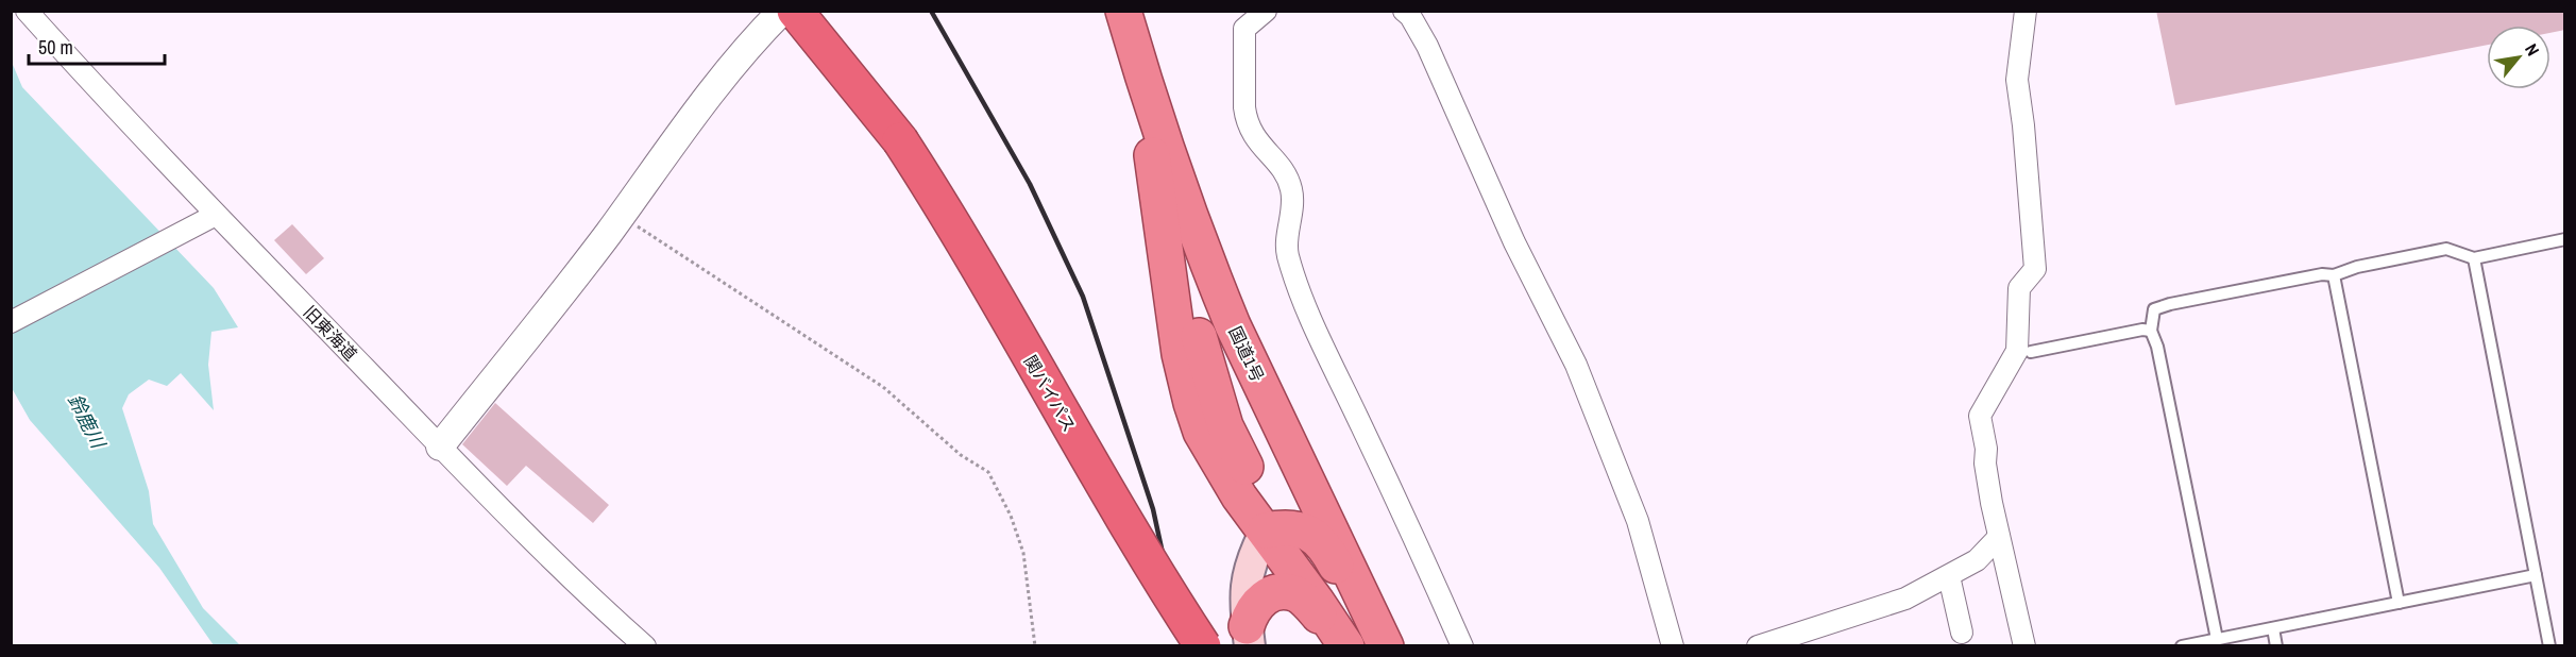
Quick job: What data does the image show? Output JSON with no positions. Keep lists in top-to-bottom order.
{
  "streets": {
    "highway": ["国道1号", "関バイパス"],
    "street": ["旧東海道"]
  },
  "water": ["鈴鹿川"],
  "scale_bar": "50 m",
  "north": "top right"
}
